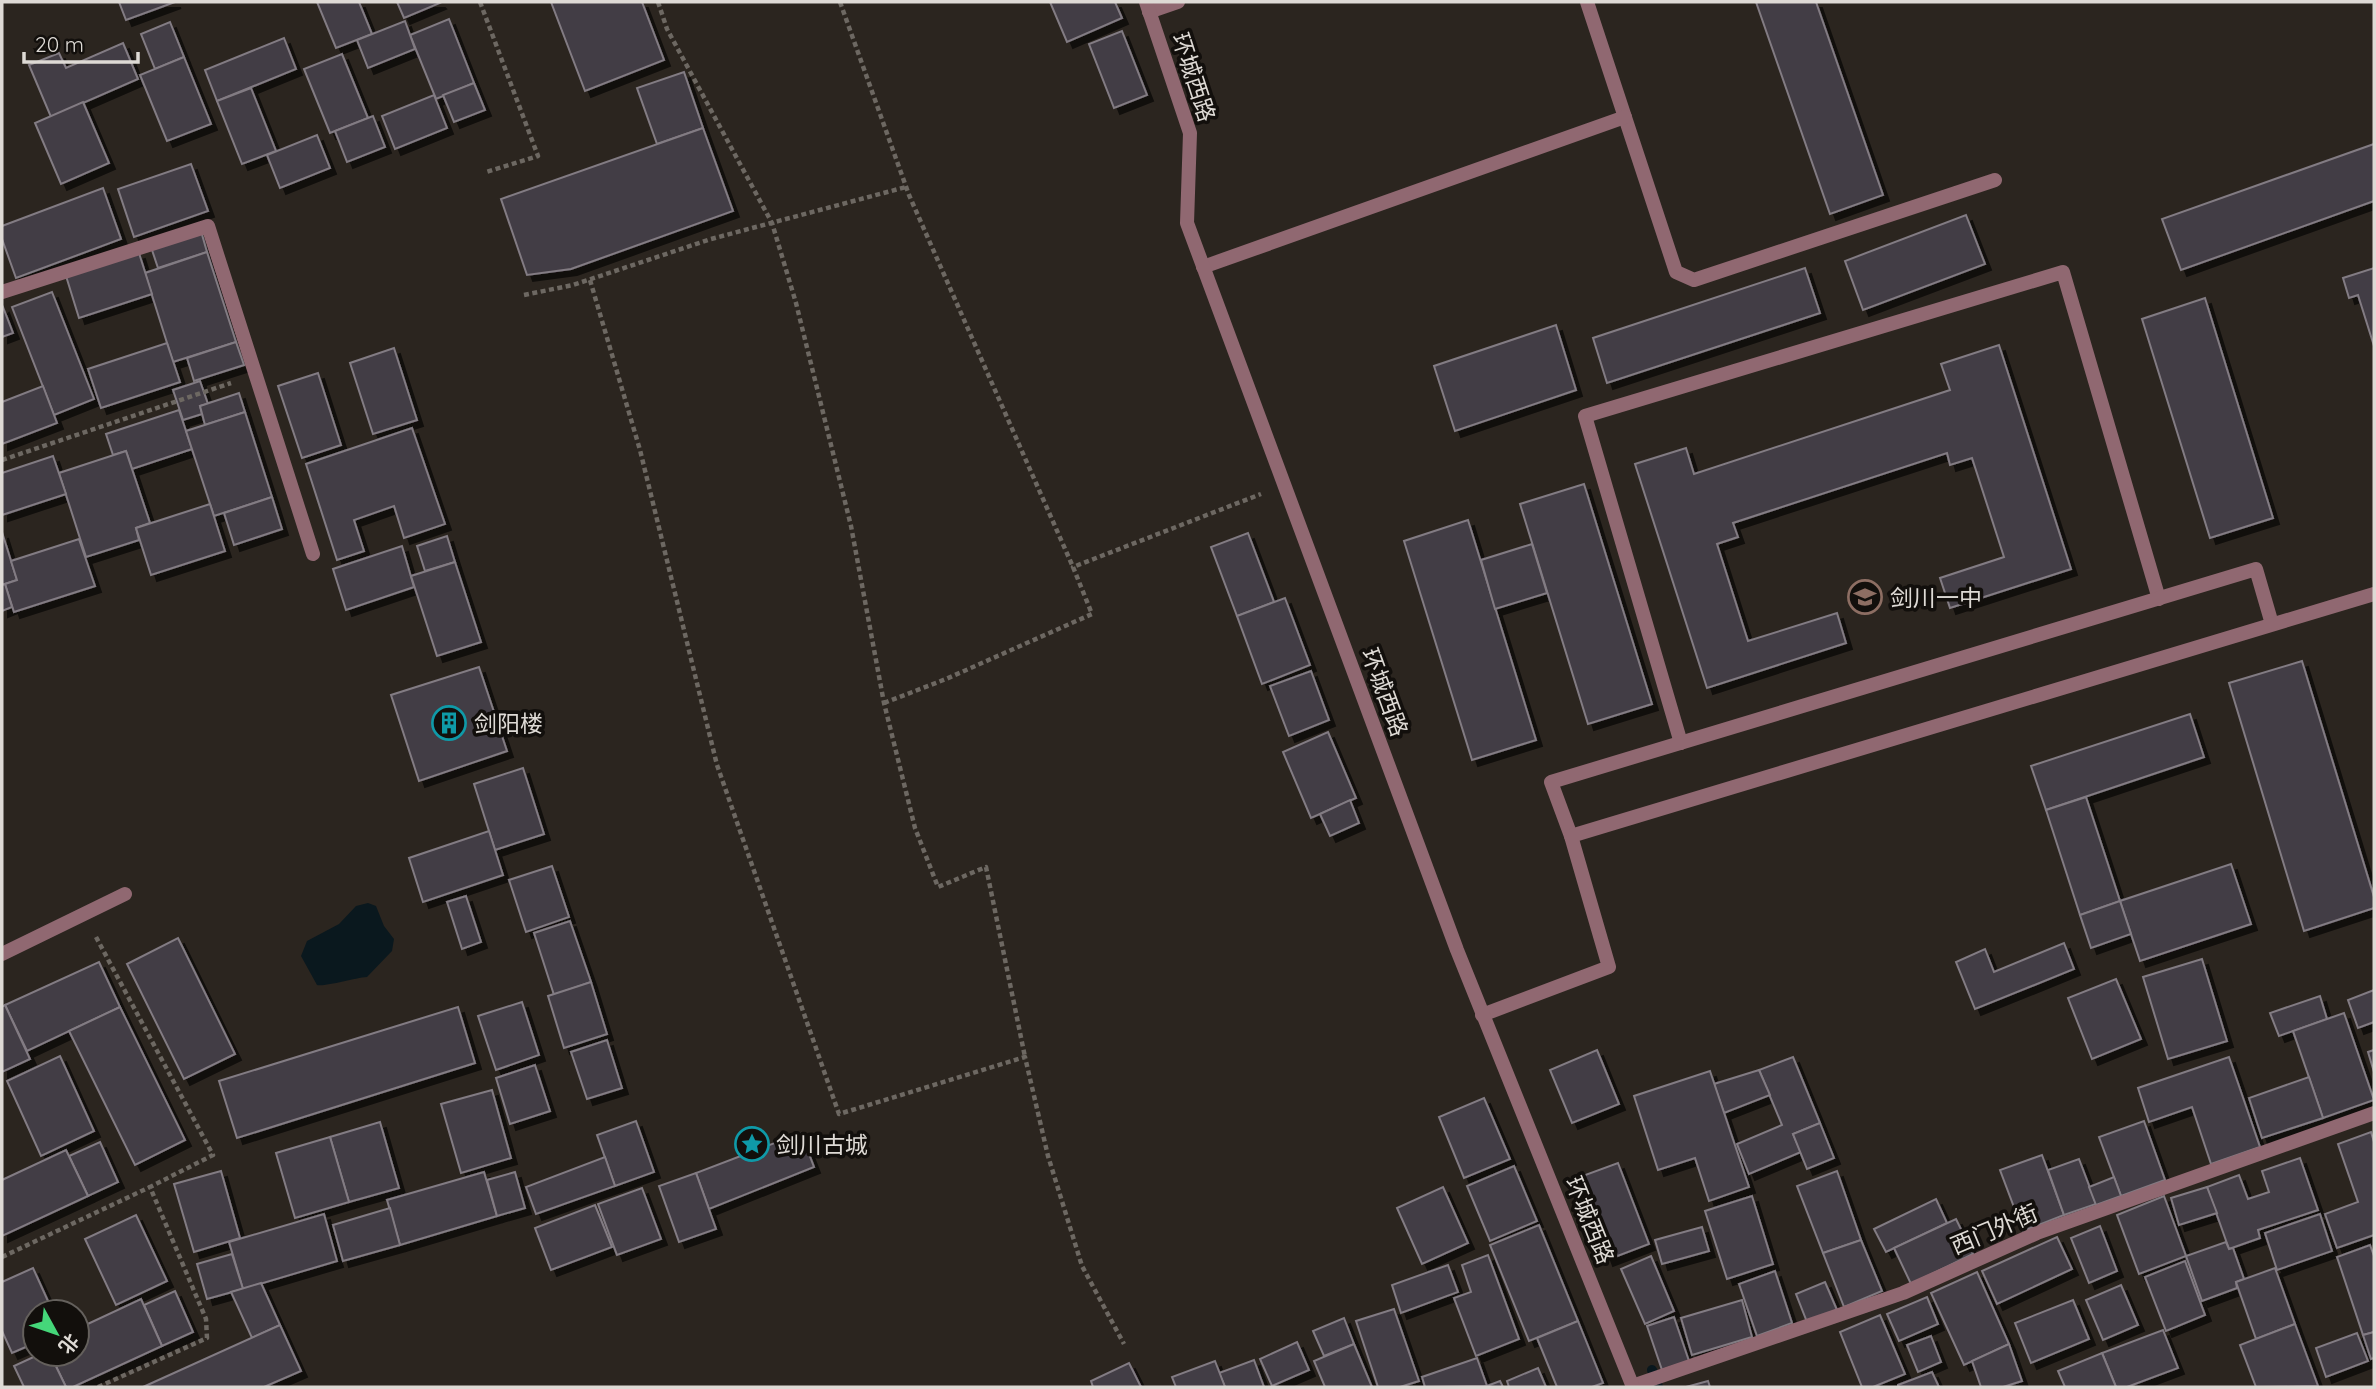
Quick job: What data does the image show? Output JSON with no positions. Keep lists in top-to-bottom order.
{
  "streets": {
    "street": ["环城西路", "西门外街"]
  },
  "crossings": [
    ["环城西路", "西门外街"]
  ],
  "places": {
    "school or university": ["剑川一中"],
    "building": ["剑阳楼"],
    "place": ["剑川古城"]
  },
  "scale_bar": "20 m",
  "north": "bottom right"
}
